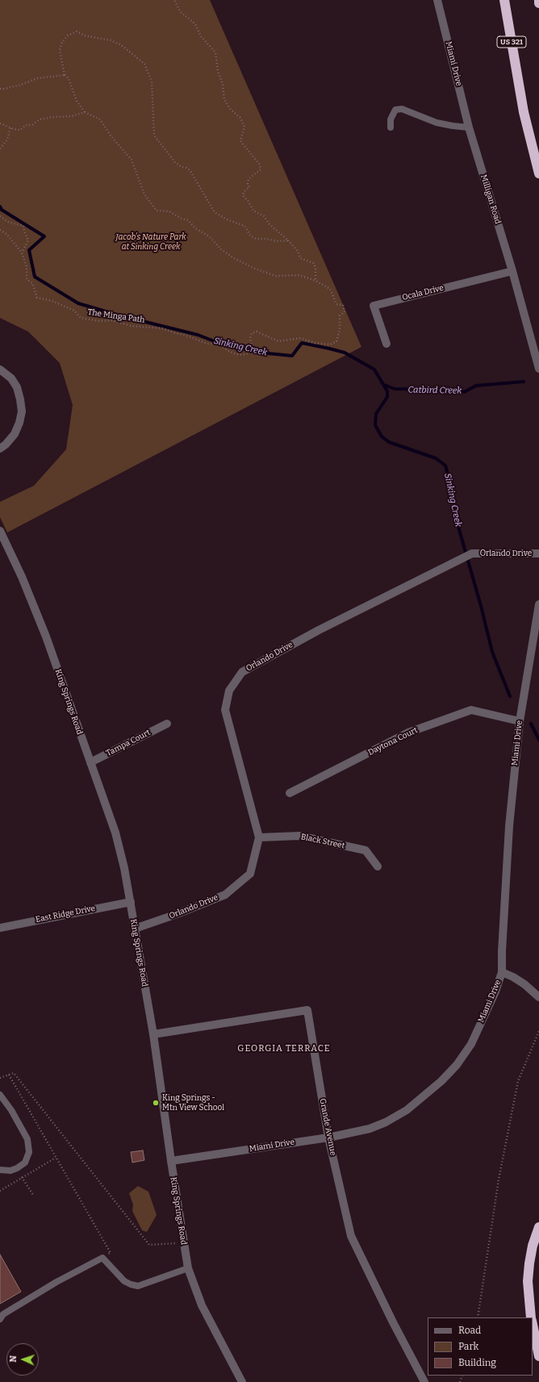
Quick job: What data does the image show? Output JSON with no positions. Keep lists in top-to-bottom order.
{
  "streets": {
    "highway": ["US 321"],
    "street": [
      "Miami Drive",
      "Milligan Road",
      "Ocala Drive",
      "Orlando Drive",
      "King Springs Road",
      "Daytona Court",
      "Tampa Court",
      "Black Street",
      "East Ridge Drive",
      "Grande Avenue"
    ],
    "path": ["The Minga Path"]
  },
  "crossings": [
    ["Miami Drive", "Milligan Road"],
    ["Miami Drive", "King Springs Road"],
    ["Miami Drive", "Daytona Court"],
    ["Miami Drive", "Grande Avenue"],
    ["Milligan Road", "Ocala Drive"],
    ["Orlando Drive", "King Springs Road"],
    ["Orlando Drive", "Black Street"],
    ["King Springs Road", "Tampa Court"],
    ["King Springs Road", "East Ridge Drive"],
    ["King Springs Road", "Grande Avenue"]
  ],
  "districts": ["GEORGIA TERRACE"],
  "water": ["Sinking Creek", "Catbird Creek"],
  "parks": ["Jacob's Nature Park at Sinking Creek"],
  "places": ["King Springs - Mtn View School"],
  "legend": ["Road", "Park", "Building"],
  "north": "left"
}
